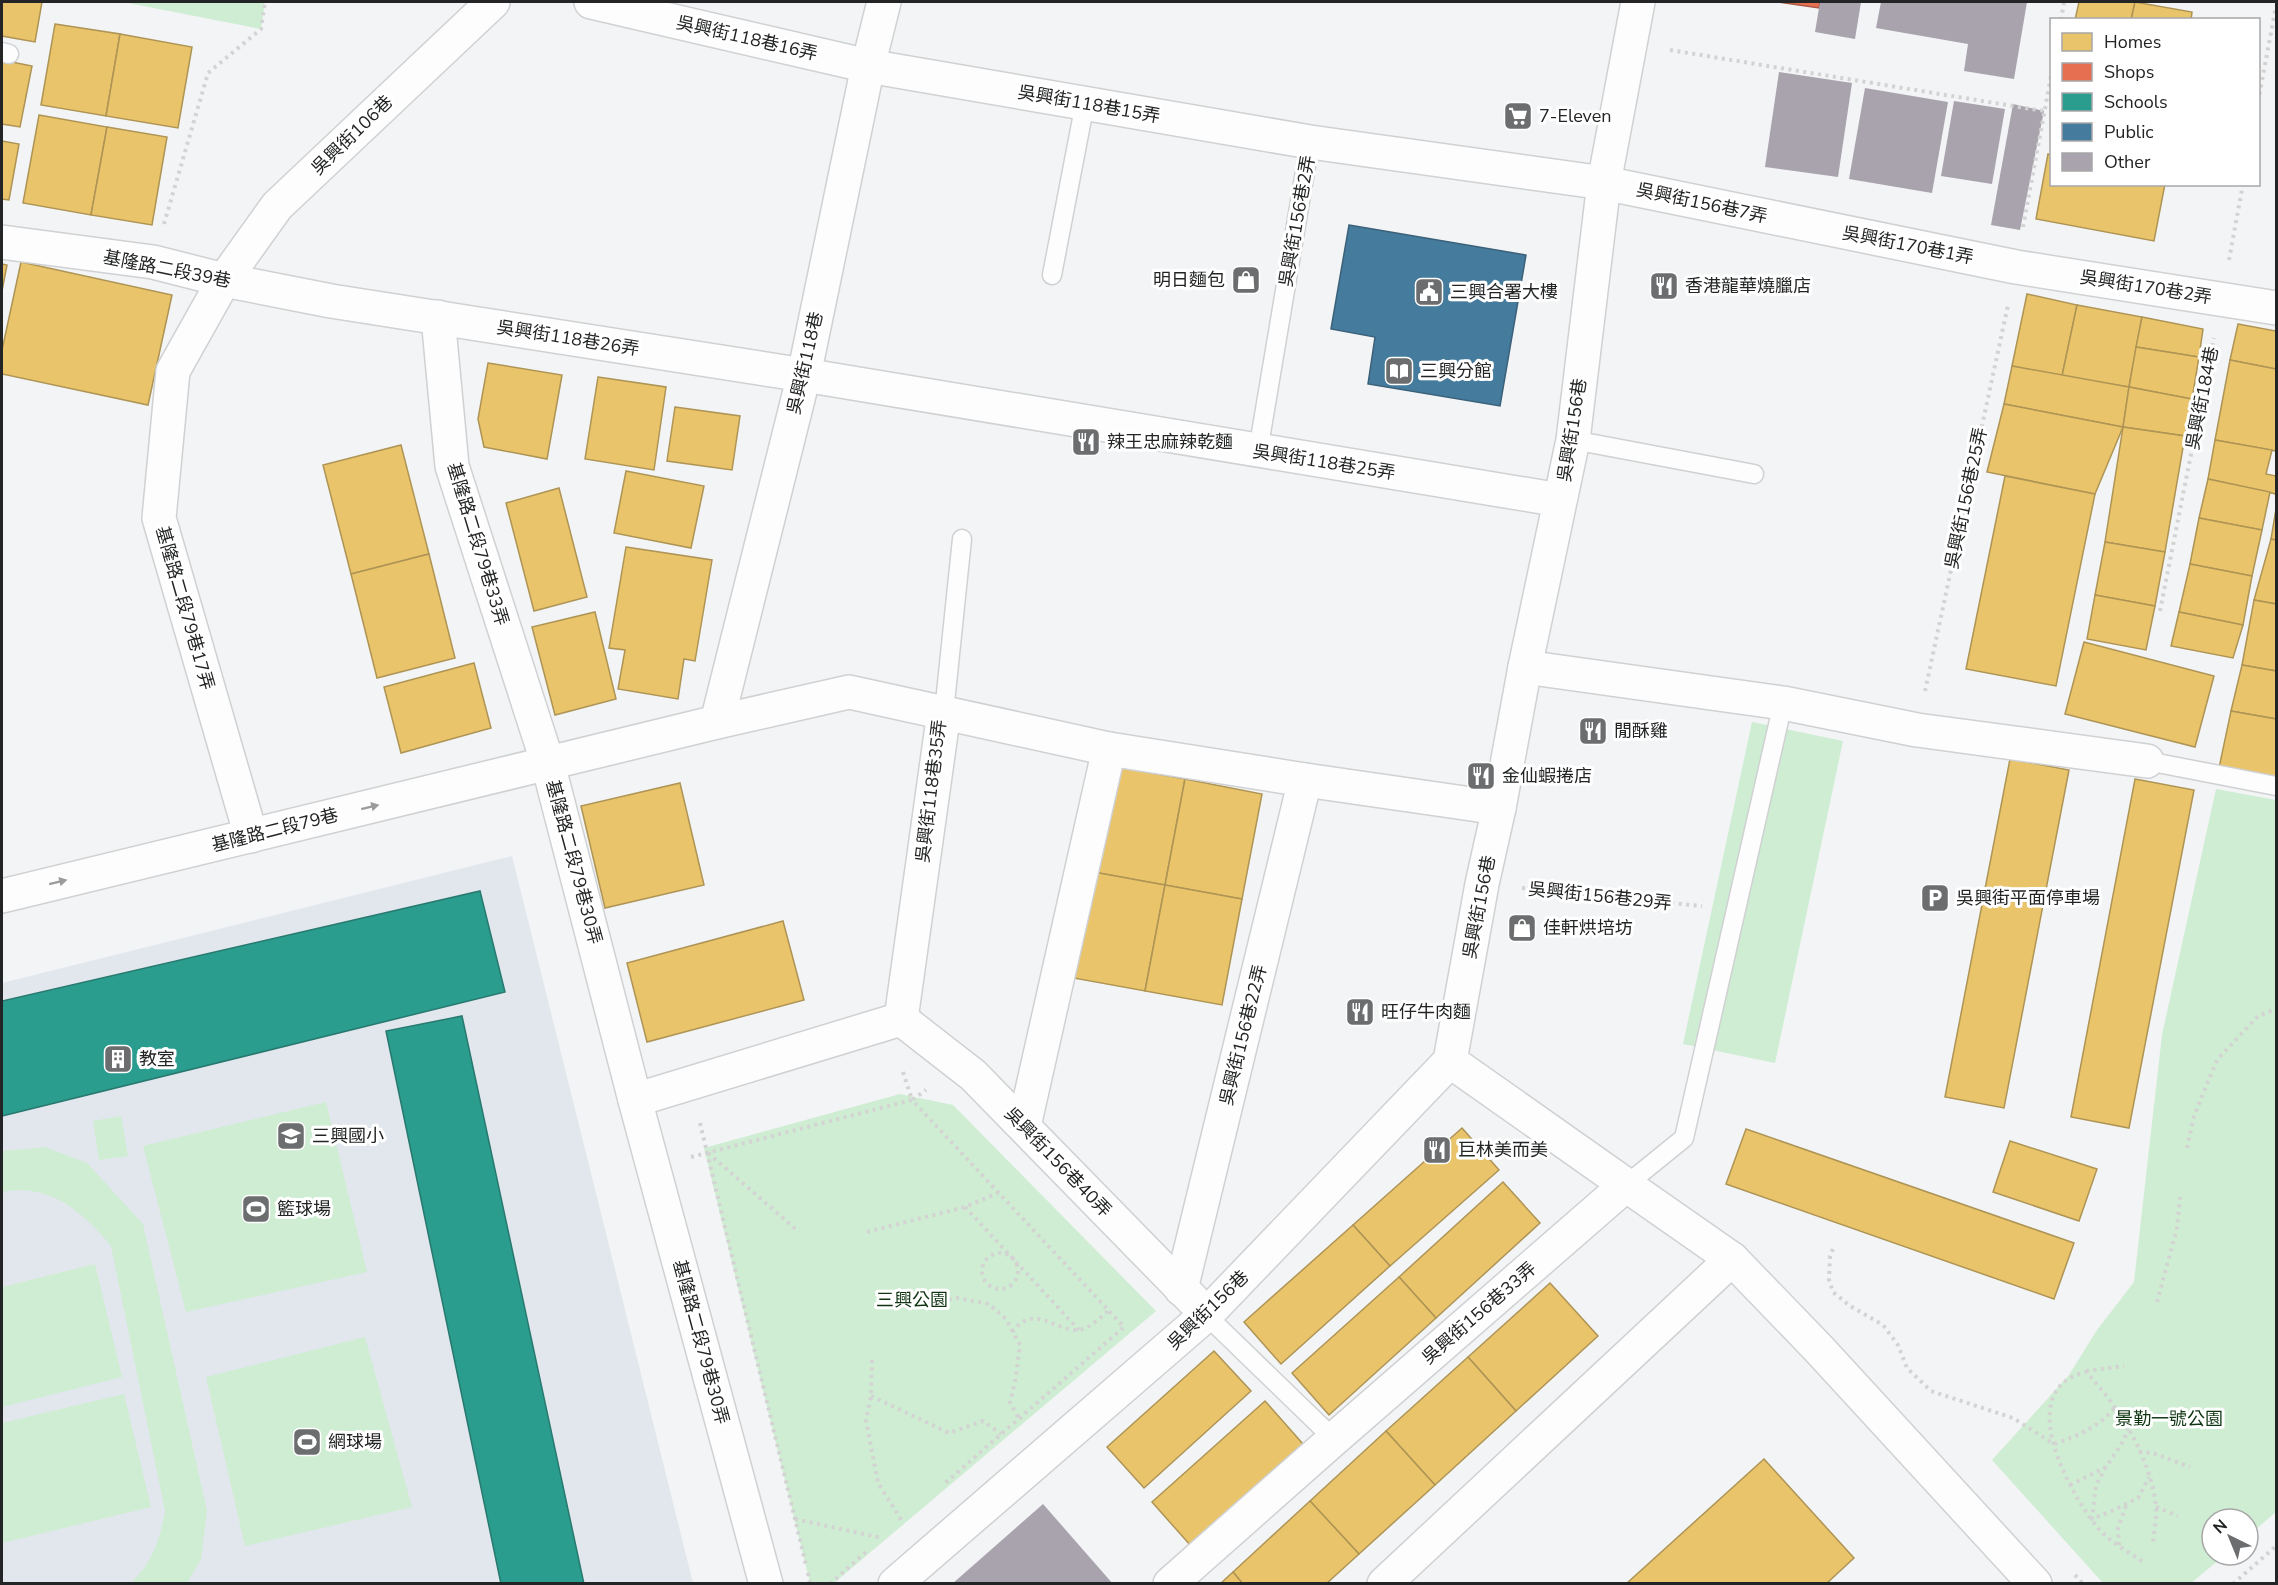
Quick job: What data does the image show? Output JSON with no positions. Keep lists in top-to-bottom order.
{
  "streets": {
    "street": [
      "吳興街118巷16弄",
      "吳興街118巷15弄",
      "吳興街106巷",
      "吳興街156巷7弄",
      "吳興街156巷2弄",
      "吳興街170巷1弄",
      "基隆路二段39巷",
      "吳興街170巷2弄",
      "吳興街118巷26弄",
      "吳興街118巷",
      "吳興街156巷",
      "吳興街118巷25弄",
      "基隆路二段79巷33弄",
      "基隆路二段79巷17弄",
      "吳興街118巷35弄",
      "基隆路二段79巷",
      "基隆路二段79巷30弄",
      "吳興街156巷22弄",
      "吳興街156巷40弄",
      "吳興街156巷33弄"
    ],
    "path": ["吳興街184巷", "吳興街156巷25弄", "吳興街156巷29弄"]
  },
  "crossings": [
    ["吳興街118巷16弄", "吳興街118巷15弄"],
    ["吳興街118巷16弄", "吳興街118巷"],
    ["吳興街118巷15弄", "吳興街156巷2弄"],
    ["吳興街118巷15弄", "吳興街118巷"],
    ["吳興街106巷", "基隆路二段39巷"],
    ["吳興街106巷", "基隆路二段79巷17弄"],
    ["吳興街156巷7弄", "吳興街156巷2弄"],
    ["吳興街156巷7弄", "吳興街170巷1弄"],
    ["吳興街156巷7弄", "吳興街156巷"],
    ["吳興街156巷2弄", "吳興街156巷"],
    ["吳興街156巷2弄", "吳興街118巷25弄"],
    ["吳興街170巷1弄", "吳興街170巷2弄"],
    ["吳興街170巷1弄", "吳興街156巷25弄"],
    ["基隆路二段39巷", "吳興街118巷26弄"],
    ["基隆路二段39巷", "基隆路二段79巷17弄"],
    ["吳興街170巷2弄", "吳興街184巷"],
    ["吳興街170巷2弄", "吳興街156巷25弄"],
    ["吳興街118巷26弄", "吳興街118巷"],
    ["吳興街118巷26弄", "吳興街118巷25弄"],
    ["吳興街118巷26弄", "基隆路二段79巷33弄"],
    ["吳興街118巷", "吳興街118巷25弄"],
    ["吳興街118巷", "吳興街118巷35弄"],
    ["吳興街156巷", "吳興街118巷25弄"],
    ["吳興街156巷", "吳興街156巷29弄"],
    ["吳興街156巷", "吳興街156巷40弄"],
    ["基隆路二段79巷33弄", "吳興街118巷35弄"],
    ["基隆路二段79巷33弄", "基隆路二段79巷"],
    ["基隆路二段79巷33弄", "基隆路二段79巷30弄"],
    ["基隆路二段79巷17弄", "基隆路二段79巷"],
    ["吳興街118巷35弄", "基隆路二段79巷"],
    ["吳興街118巷35弄", "基隆路二段79巷30弄"],
    ["吳興街118巷35弄", "吳興街156巷40弄"],
    ["基隆路二段79巷", "基隆路二段79巷30弄"],
    ["吳興街156巷22弄", "吳興街156巷40弄"]
  ],
  "one_way": ["基隆路二段79巷"],
  "parks": ["三興公園", "景勤一號公園"],
  "places": {
    "supermarket": ["7-Eleven"],
    "shop": ["明日麵包", "佳軒烘培坊"],
    "restaurant": [
      "香港龍華燒臘店",
      "辣王忠麻辣乾麵",
      "閒酥雞",
      "金仙蝦捲店",
      "旺仔牛肉麵",
      "巨林美而美"
    ],
    "public building": ["三興合署大樓"],
    "library": ["三興分館"],
    "parking": ["吳興街平面停車場"],
    "building": ["教室"],
    "school or university": ["三興國小"],
    "sports": ["籃球場", "網球場"]
  },
  "legend": [
    "Homes",
    "Shops",
    "Schools",
    "Public",
    "Other"
  ],
  "north": "top left"
}
